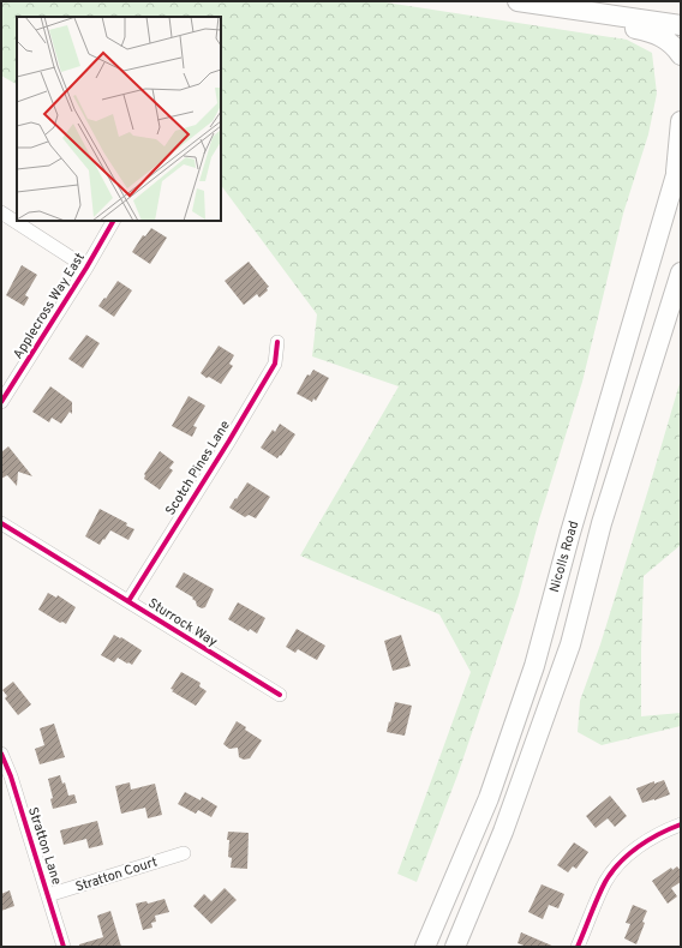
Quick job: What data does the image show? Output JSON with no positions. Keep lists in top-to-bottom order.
{
  "streets": {
    "highway": ["Nicolls Road"],
    "street": [
      "Applecross Way East",
      "Scotch Pines Lane",
      "Sturrock Way",
      "Stratton Lane",
      "Stratton Court"
    ]
  },
  "crossings": [
    ["Scotch Pines Lane", "Sturrock Way"],
    ["Stratton Lane", "Stratton Court"]
  ]
}
